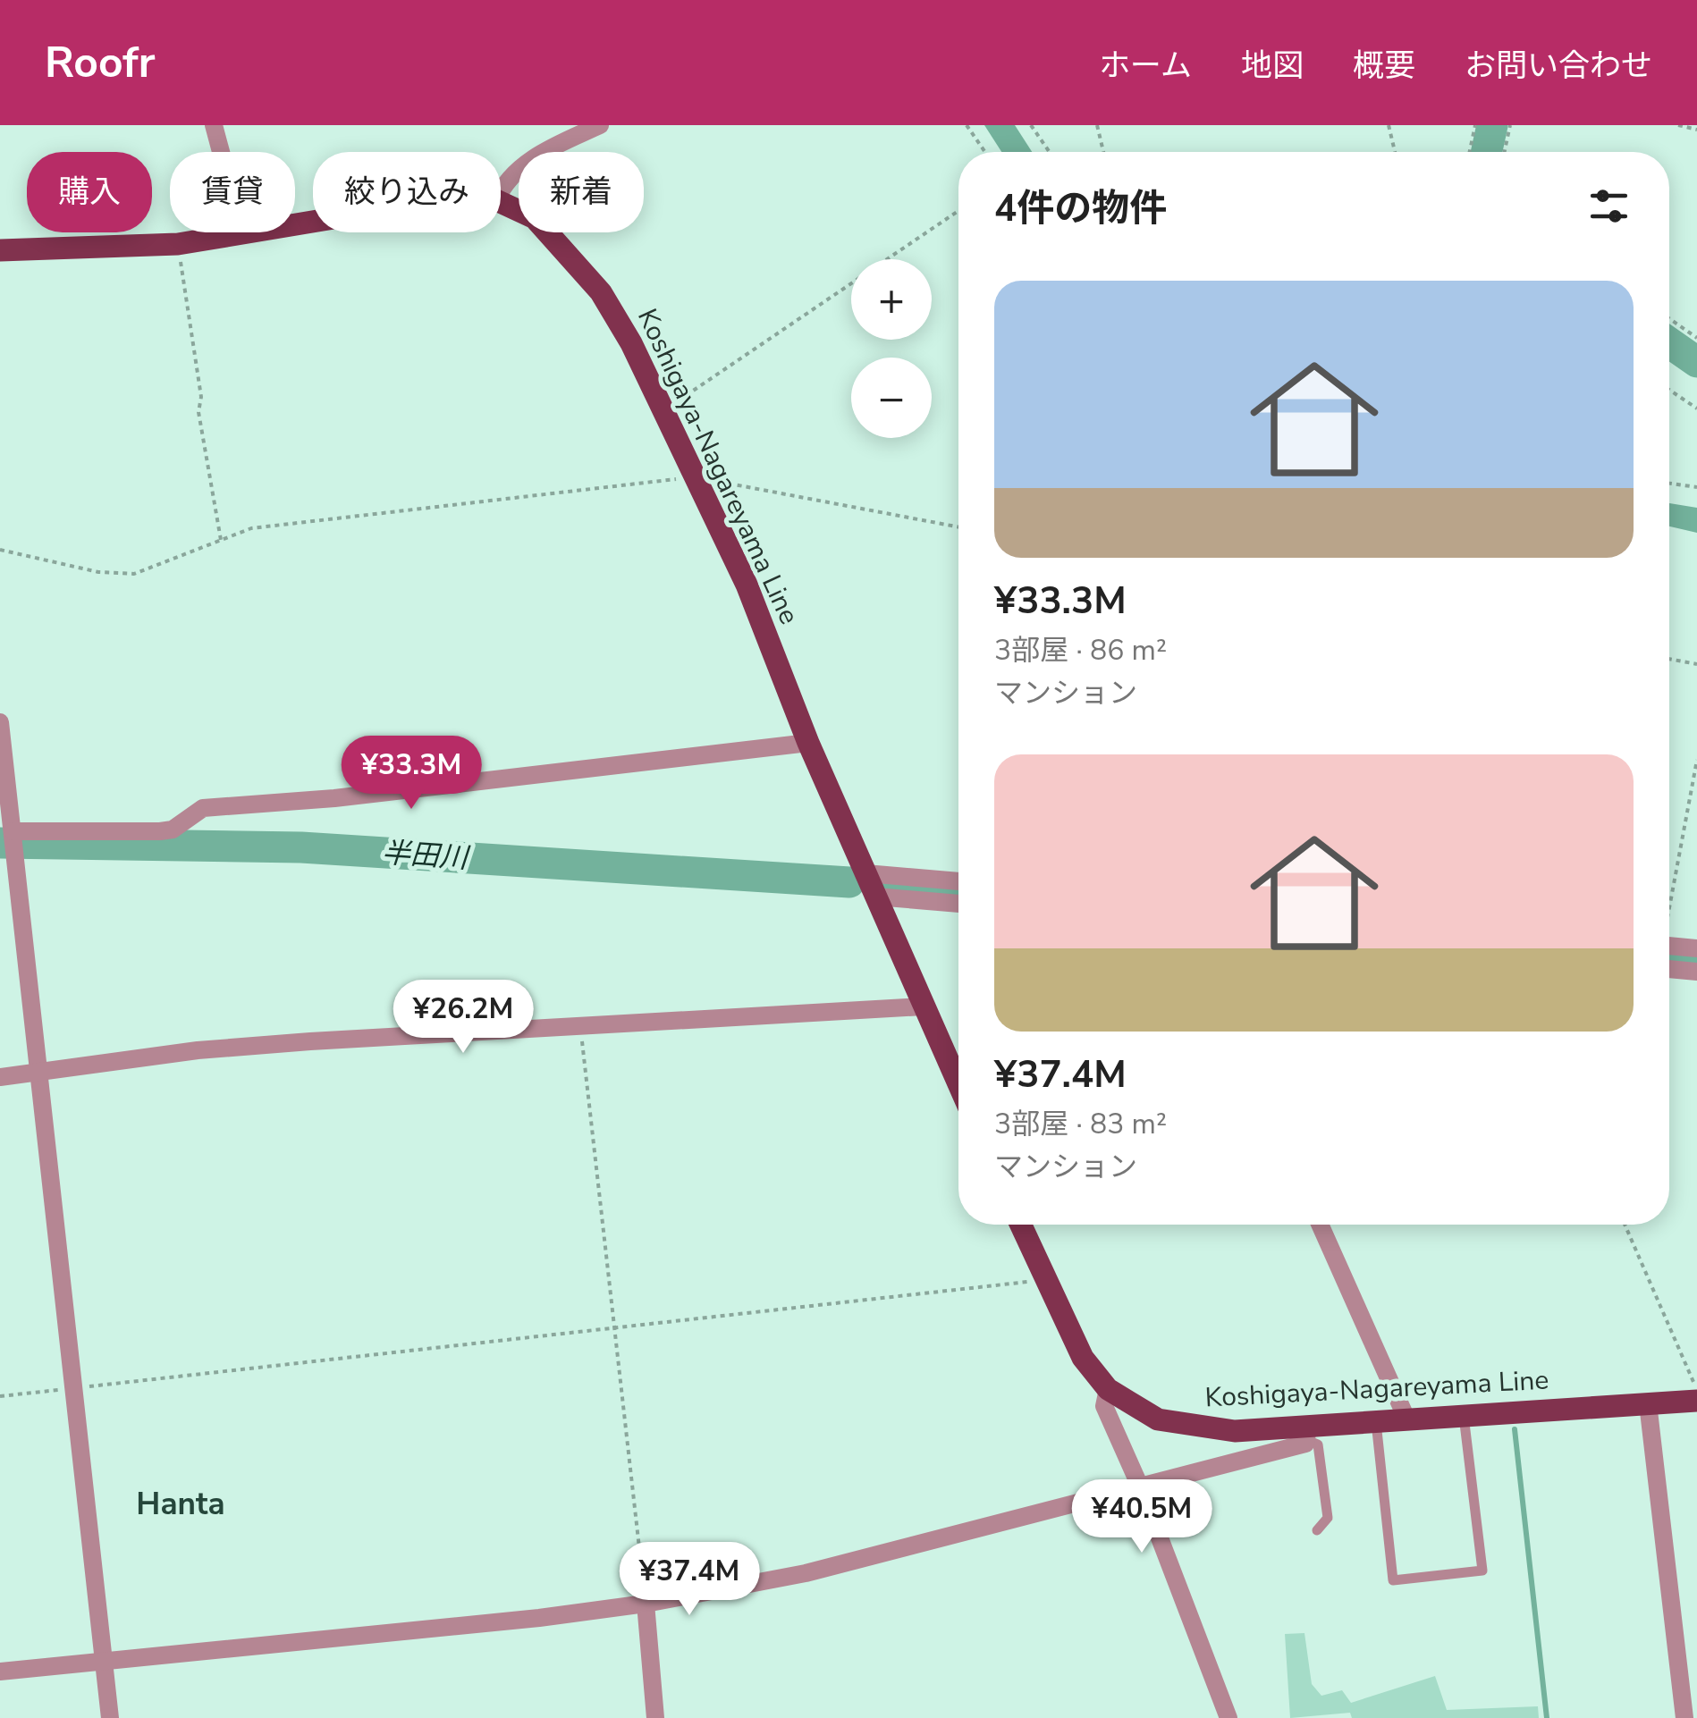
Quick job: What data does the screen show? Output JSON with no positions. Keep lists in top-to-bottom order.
{
  "streets": {
    "main road": ["Koshigaya-Nagareyama Line"]
  },
  "districts": ["Hanta"],
  "water": ["半田川"],
  "page": {
    "header": "Roofr",
    "nav": [
      "ホーム",
      "地図",
      "概要",
      "お問い合わせ"
    ],
    "chip": [
      "購入",
      "賃貸",
      "絞り込み",
      "新着"
    ],
    "heading": "4件の物件",
    "map_buttons": ["+", "−"],
    "list": [
      {
        "name": "¥33.3M",
        "note": "3部屋 · 86 m² · マンション"
      },
      {
        "name": "¥37.4M",
        "note": "3部屋 · 83 m² · マンション"
      }
    ],
    "price": [
      "¥33.3M",
      "¥26.2M",
      "¥40.5M",
      "¥37.4M"
    ]
  }
}
